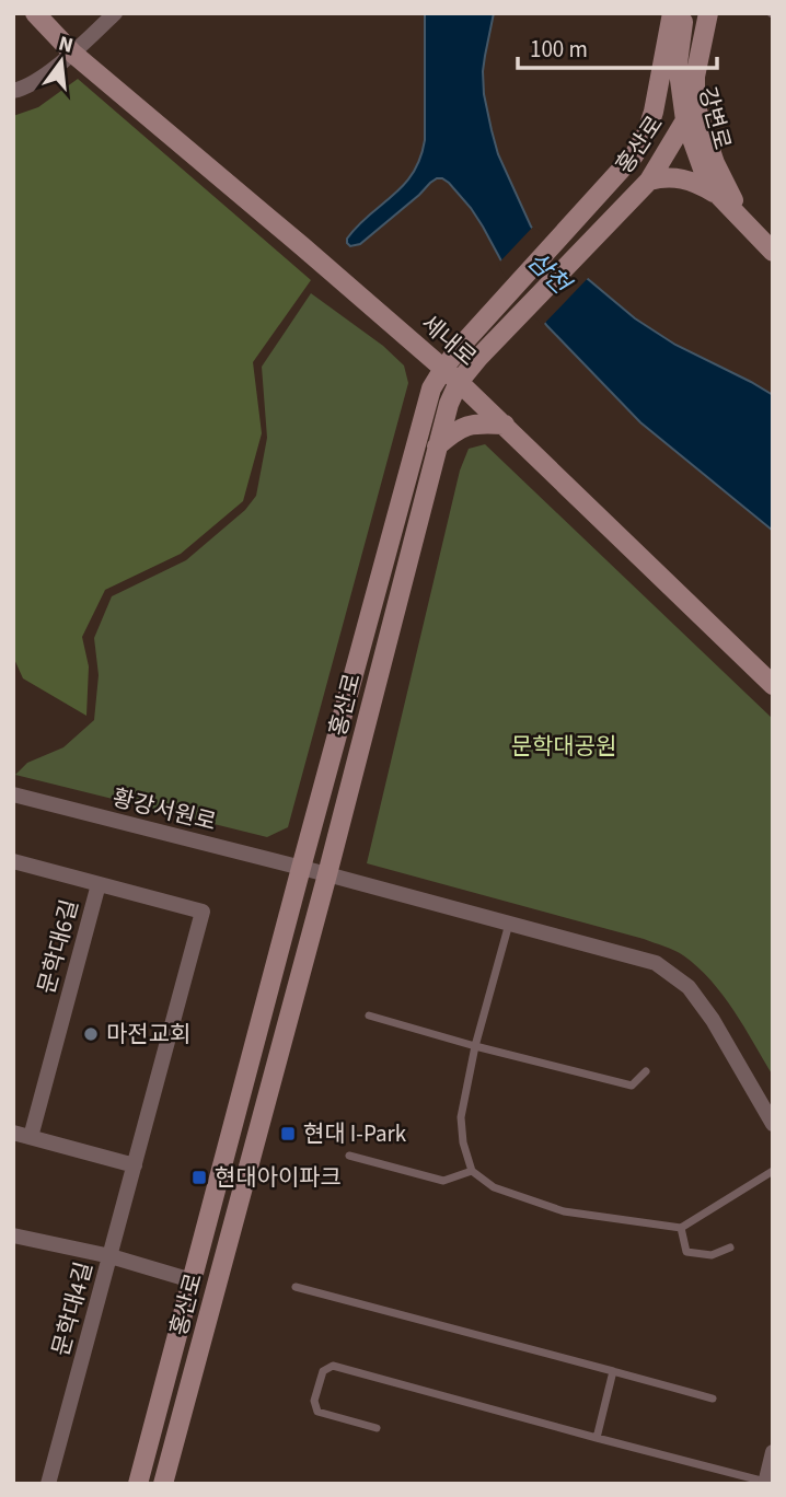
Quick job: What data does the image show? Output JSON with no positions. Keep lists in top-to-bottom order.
{
  "streets": {
    "street": [
      "강변로",
      "홍산로",
      "세내로",
      "황강서원로",
      "문학대6길",
      "문학대4길"
    ]
  },
  "crossings": [
    ["강변로", "홍산로"],
    ["홍산로", "세내로"],
    ["홍산로", "황강서원로"]
  ],
  "water": ["삼천"],
  "parks": ["문학대공원"],
  "places": {
    "other": ["마전교회"],
    "transit": ["현대 I-Park", "현대아이파크"]
  },
  "scale_bar": "100 m",
  "north": "top"
}
